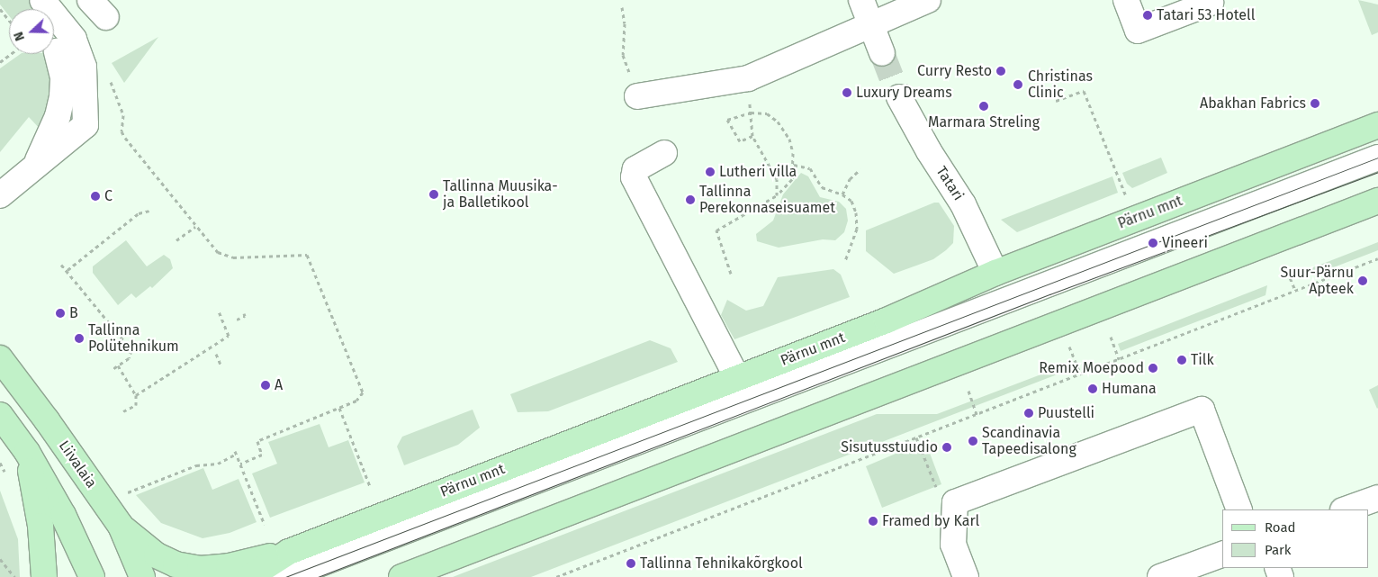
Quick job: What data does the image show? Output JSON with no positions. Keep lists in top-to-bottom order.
{
  "streets": {
    "main road": ["Pärnu mnt", "Liivalaia"],
    "street": ["Tatari"]
  },
  "crossings": [
    ["Tatari", "Pärnu mnt"]
  ],
  "places": [
    "Tatari 53 Hotell",
    "Curry Resto",
    "Christinas Clinic",
    "Luxury Dreams",
    "Abakhan Fabrics",
    "Marmara Streling",
    "Lutheri villa",
    "Tallinna Muusika- ja Balletikool",
    "C",
    "Tallinna Perekonnaseisuamet",
    "Vineeri",
    "Suur-Pärnu Apteek",
    "B",
    "Tallinna Polütehnikum",
    "Tilk",
    "Remix Moepood",
    "A",
    "Humana",
    "Puustelli",
    "Scandinavia Tapeedisalong",
    "Sisutusstuudio",
    "Framed by Karl",
    "Tallinna Tehnikakõrgkool"
  ],
  "legend": ["Road", "Park"],
  "north": "left"
}
